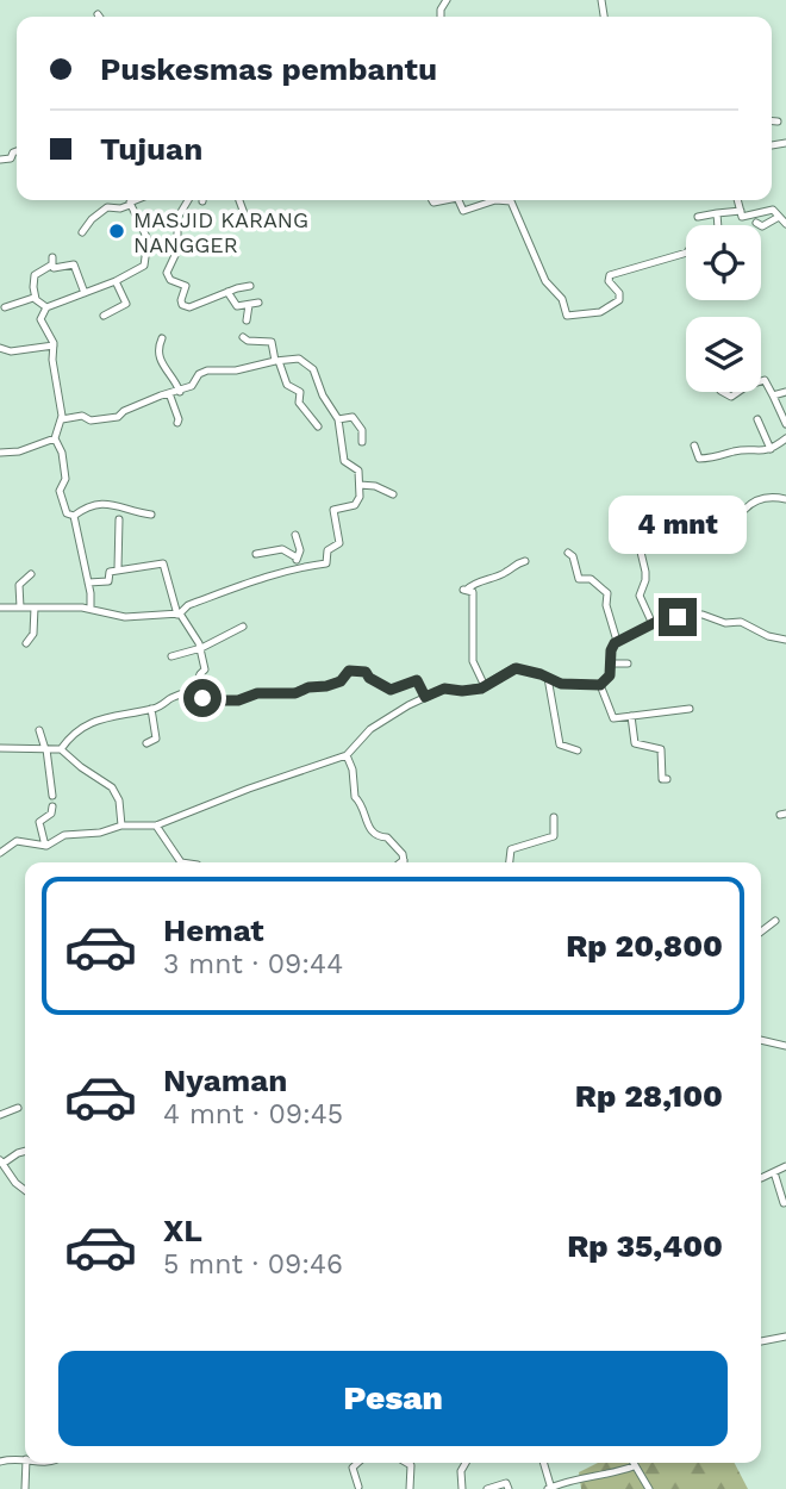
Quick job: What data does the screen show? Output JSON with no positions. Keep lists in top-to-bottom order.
{
  "places": ["MASJID KARANG NANGGER"],
  "page": {
    "banner": ["Puskesmas pembantu", "Tujuan"],
    "bubble": "4 mnt",
    "list": [
      {
        "name": "Hemat",
        "note": "3 mnt · 09:44",
        "value": "Rp 20,800"
      },
      {
        "name": "Nyaman",
        "note": "4 mnt · 09:45",
        "value": "Rp 28,100"
      },
      {
        "name": "XL",
        "note": "5 mnt · 09:46",
        "value": "Rp 35,400"
      }
    ],
    "buttons": "Pesan"
  }
}
